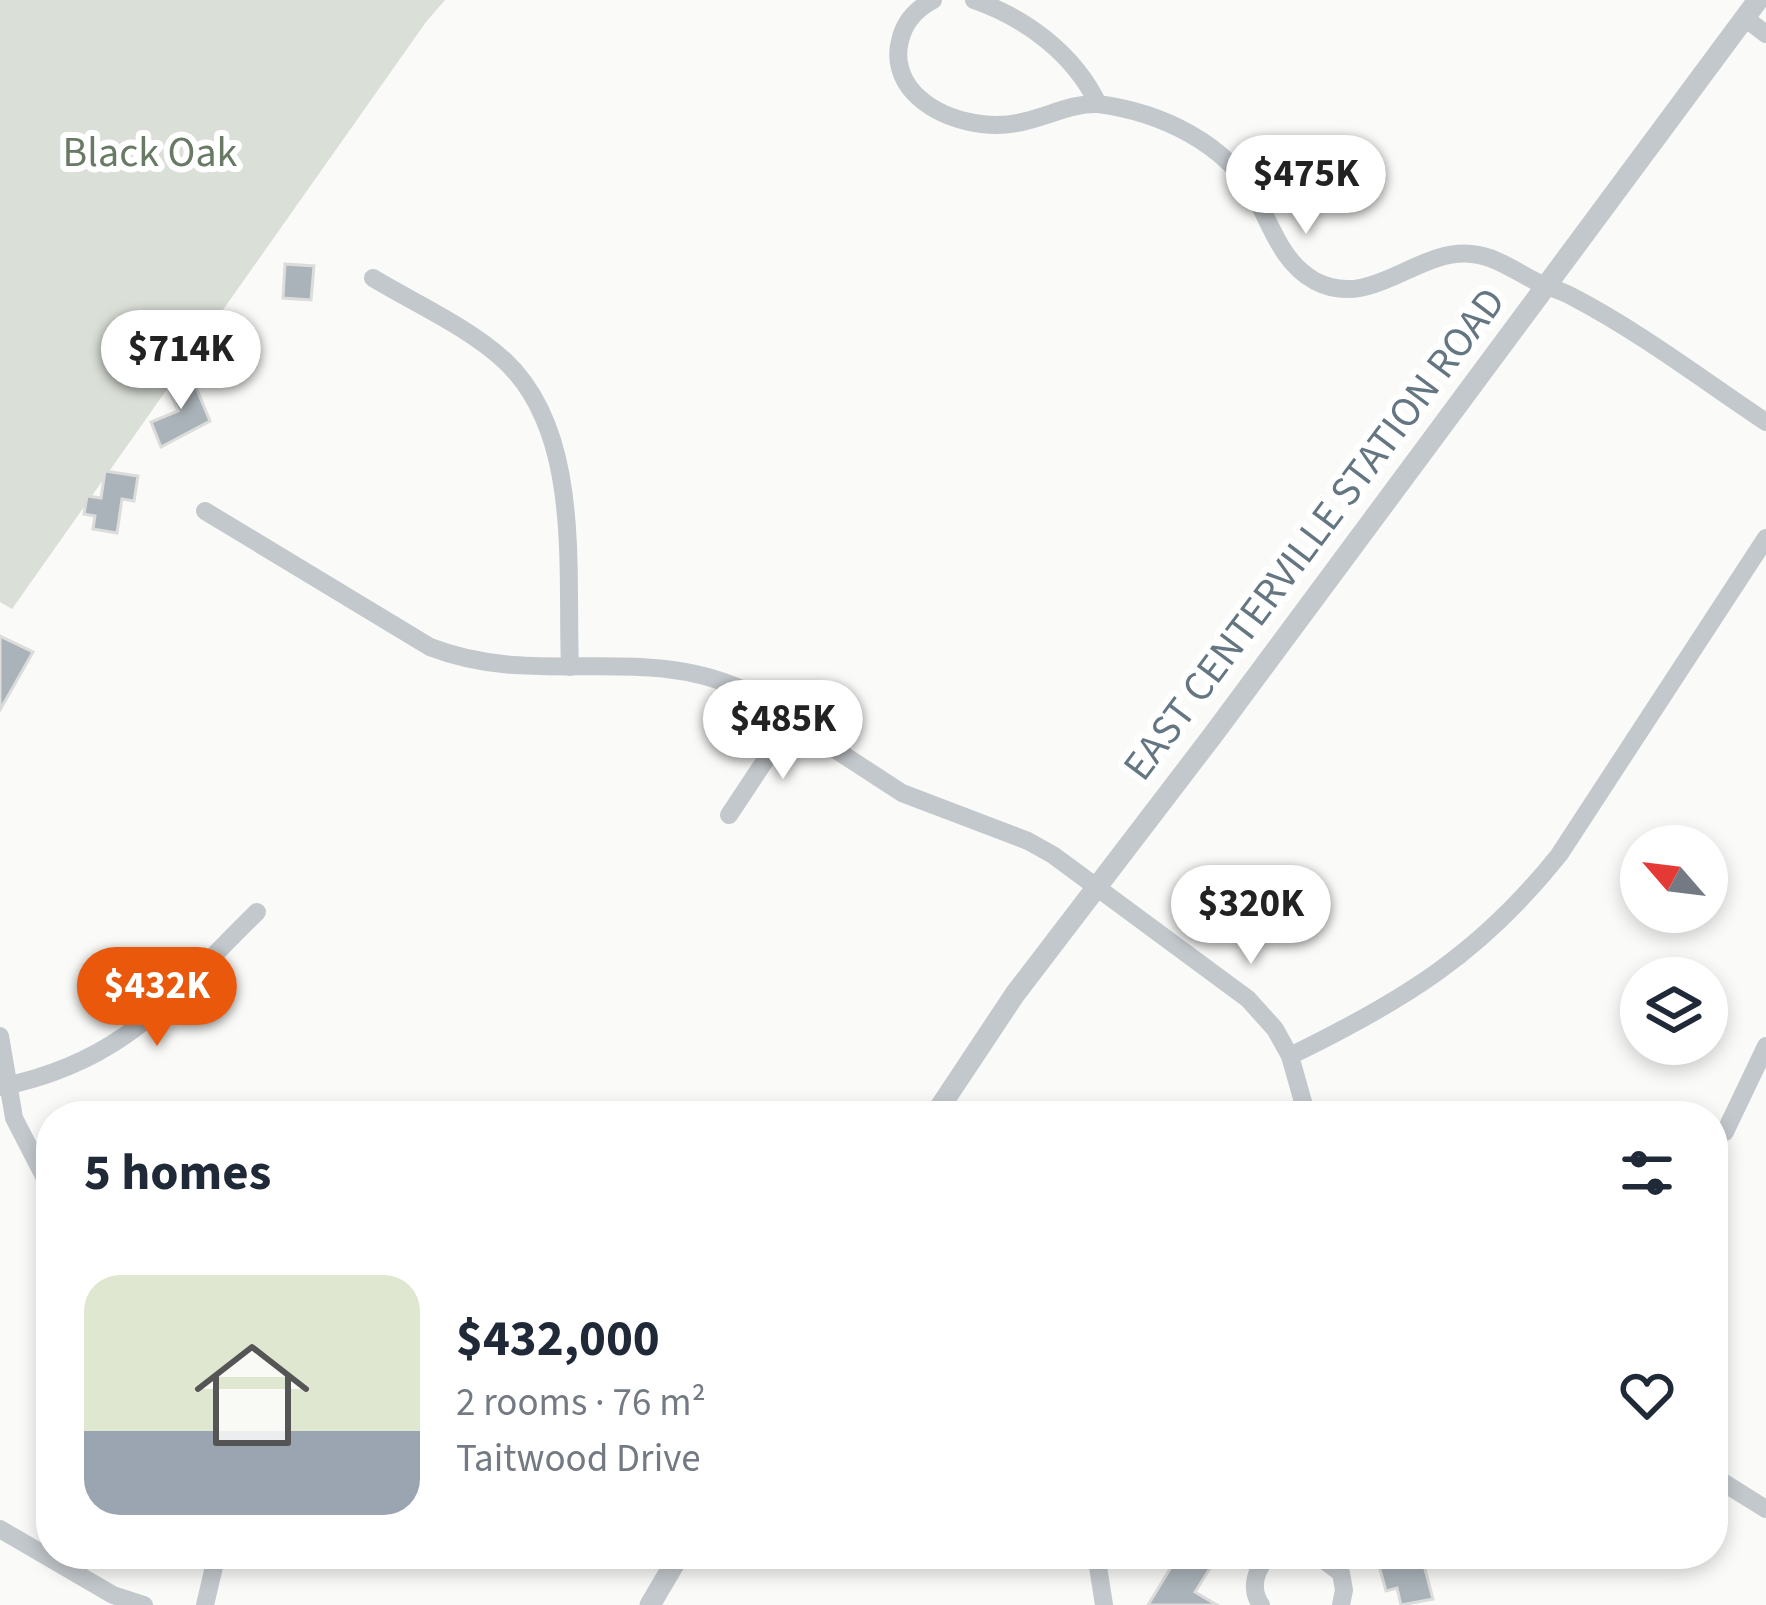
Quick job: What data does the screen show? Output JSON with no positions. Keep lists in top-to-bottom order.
{
  "streets": {
    "street": ["EAST CENTERVILLE STATION ROAD"]
  },
  "parks": ["Black Oak"],
  "north": "top left",
  "page": {
    "price": [
      "$475K",
      "$714K",
      "$485K",
      "$320K",
      "$432K"
    ],
    "heading": "5 homes",
    "list": [
      {
        "name": "$432,000",
        "note": "2 rooms · 76 m² · Taitwood Drive"
      }
    ]
  }
}
